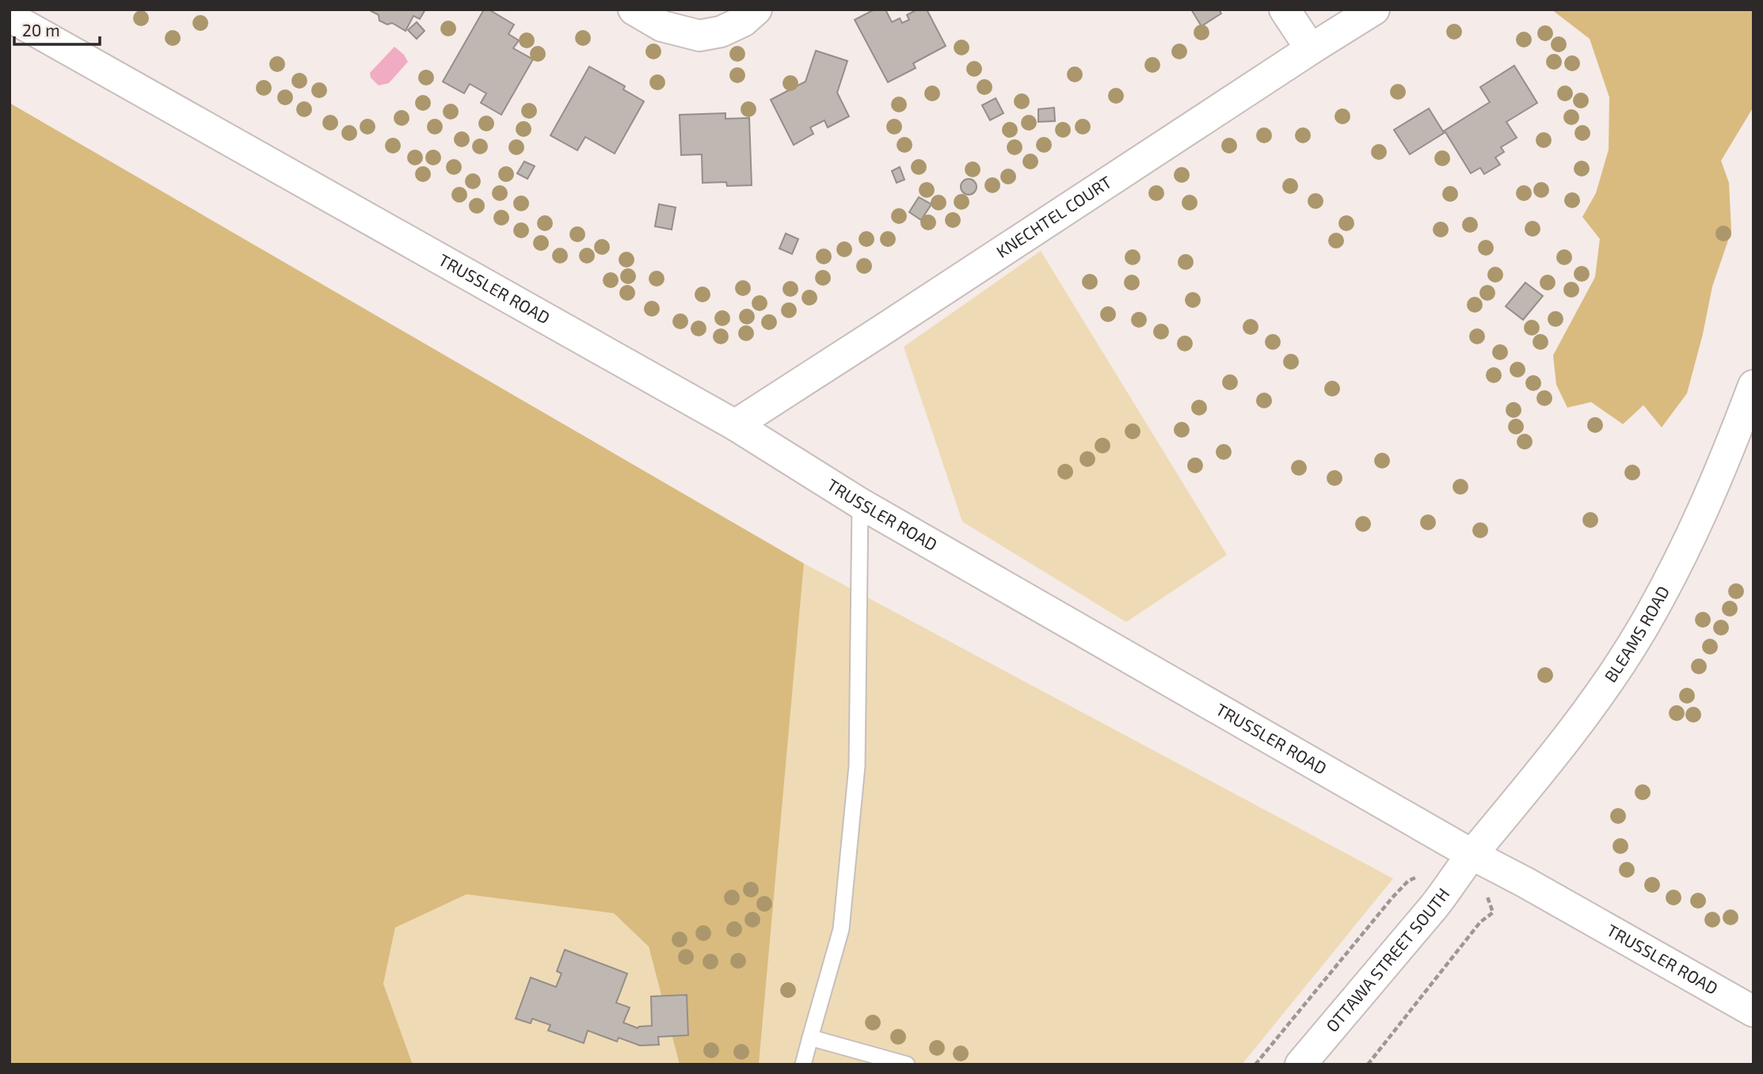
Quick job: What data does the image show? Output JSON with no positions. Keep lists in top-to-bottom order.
{
  "streets": {
    "main road": [
      "KNECHTEL COURT",
      "TRUSSLER ROAD",
      "BLEAMS ROAD",
      "OTTAWA STREET SOUTH"
    ]
  },
  "crossings": [
    ["KNECHTEL COURT", "TRUSSLER ROAD"],
    ["TRUSSLER ROAD", "BLEAMS ROAD"],
    ["TRUSSLER ROAD", "OTTAWA STREET SOUTH"],
    ["BLEAMS ROAD", "OTTAWA STREET SOUTH"]
  ],
  "scale_bar": "20 m"
}
